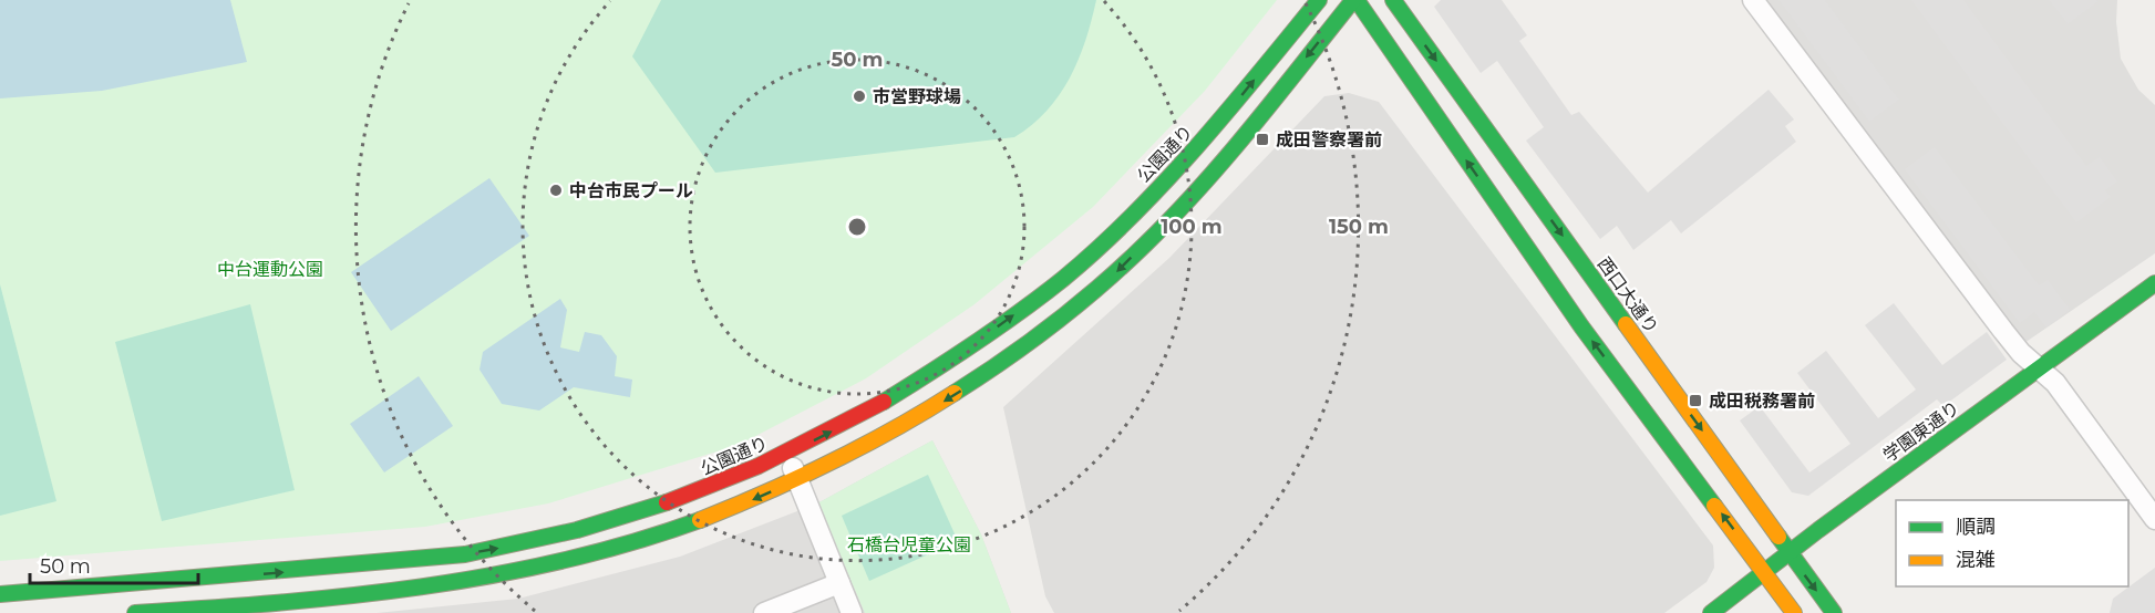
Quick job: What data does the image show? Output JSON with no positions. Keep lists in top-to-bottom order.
{
  "streets": {
    "street": ["公園通り", "西口大通り", "学園東通り"]
  },
  "crossings": [
    ["西口大通り", "学園東通り"]
  ],
  "parks": ["中台運動公園", "石橋台児童公園"],
  "places": {
    "other": ["市営野球場", "中台市民プール"],
    "transit": ["成田警察署前", "成田税務署前"]
  },
  "legend": ["順調", "混雑"],
  "scale_bar": "50 m",
  "rings": ["50 m", "100 m", "150 m"]
}
